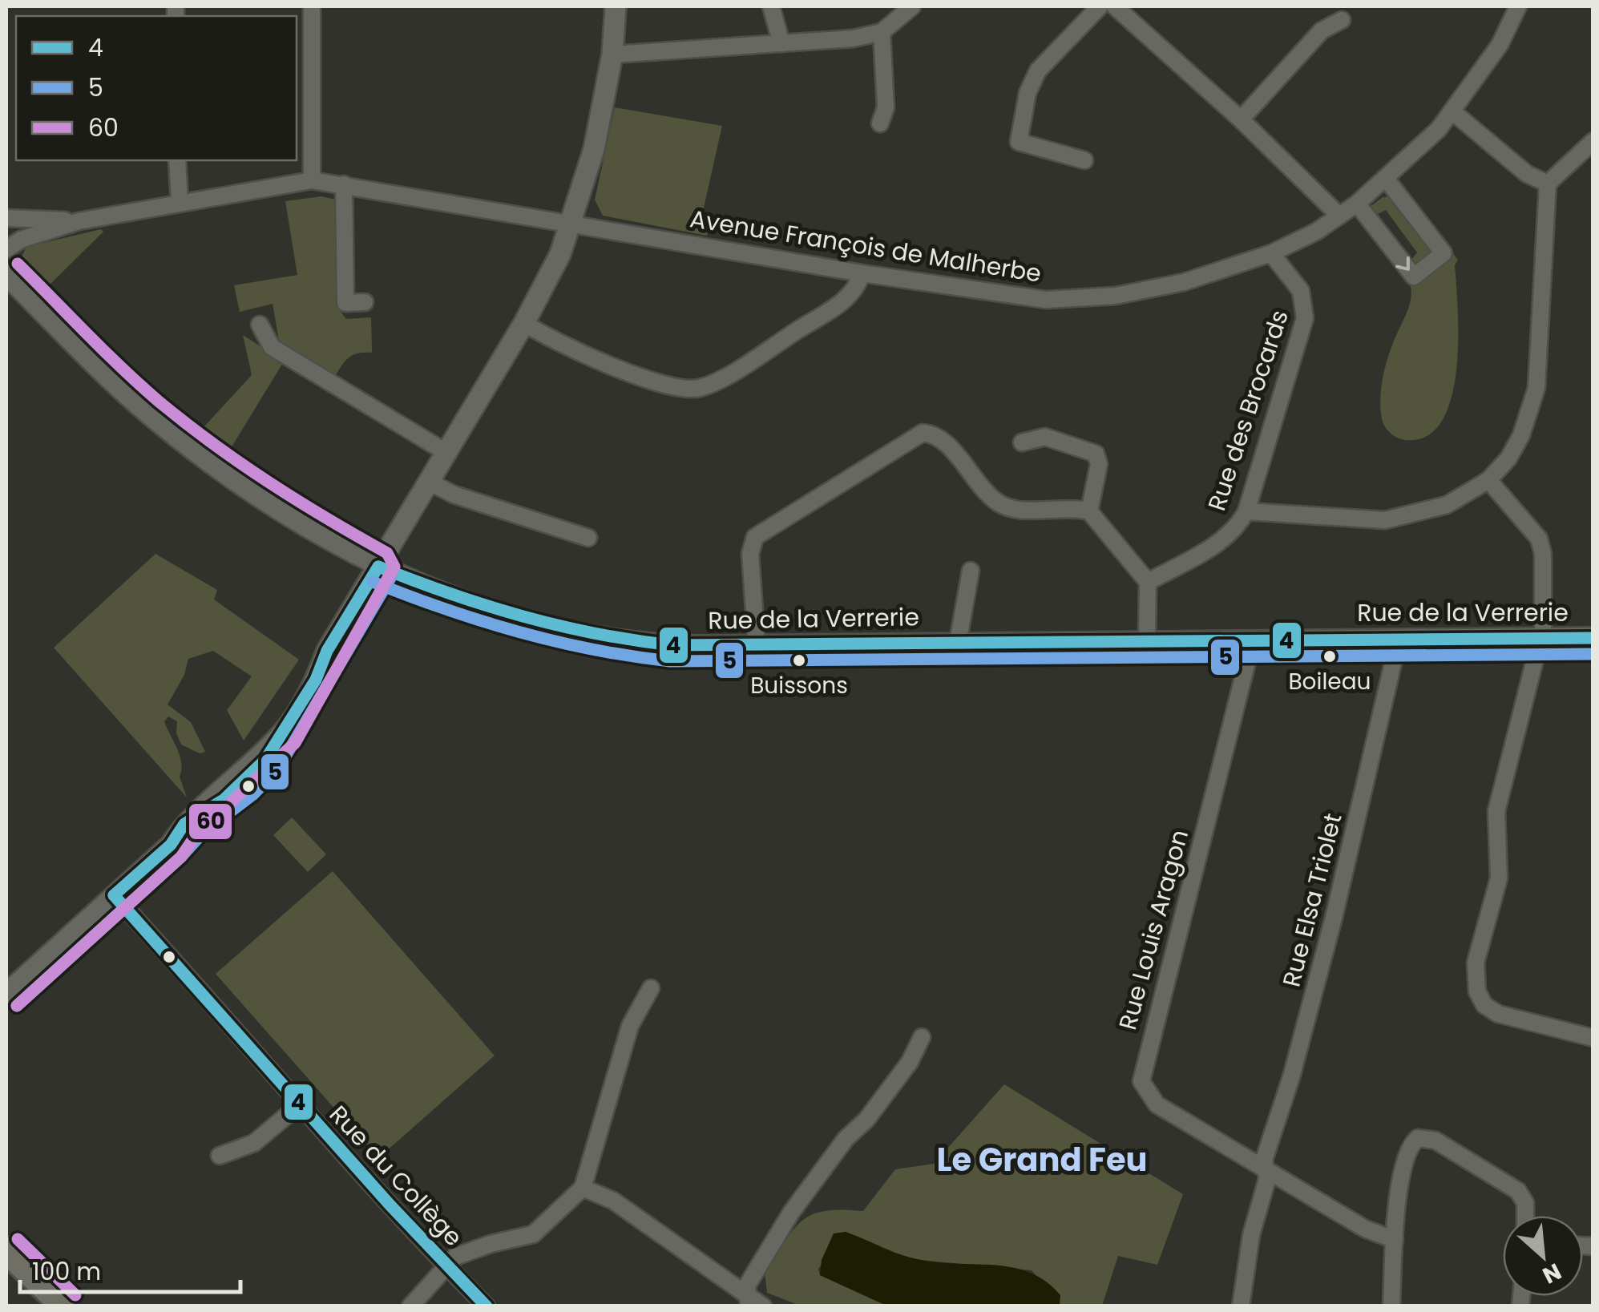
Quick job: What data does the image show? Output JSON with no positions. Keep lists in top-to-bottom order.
{
  "streets": {
    "street": [
      "Avenue François de Malherbe",
      "Rue des Brocards",
      "Rue de la Verrerie",
      "Rue Elsa Triolet",
      "Rue Louis Aragon",
      "Rue du Collège"
    ]
  },
  "crossings": [
    ["Avenue François de Malherbe", "Rue des Brocards"],
    ["Rue de la Verrerie", "Rue Elsa Triolet"],
    ["Rue de la Verrerie", "Rue Louis Aragon"],
    ["Rue Elsa Triolet", "Rue Louis Aragon"]
  ],
  "districts": ["Le Grand Feu"],
  "places": ["Boileau", "Buissons"],
  "lines": ["transit line 60", "transit line 4", "transit line 5"],
  "legend": ["4", "5", "60"],
  "scale_bar": "100 m",
  "north": "bottom right"
}
